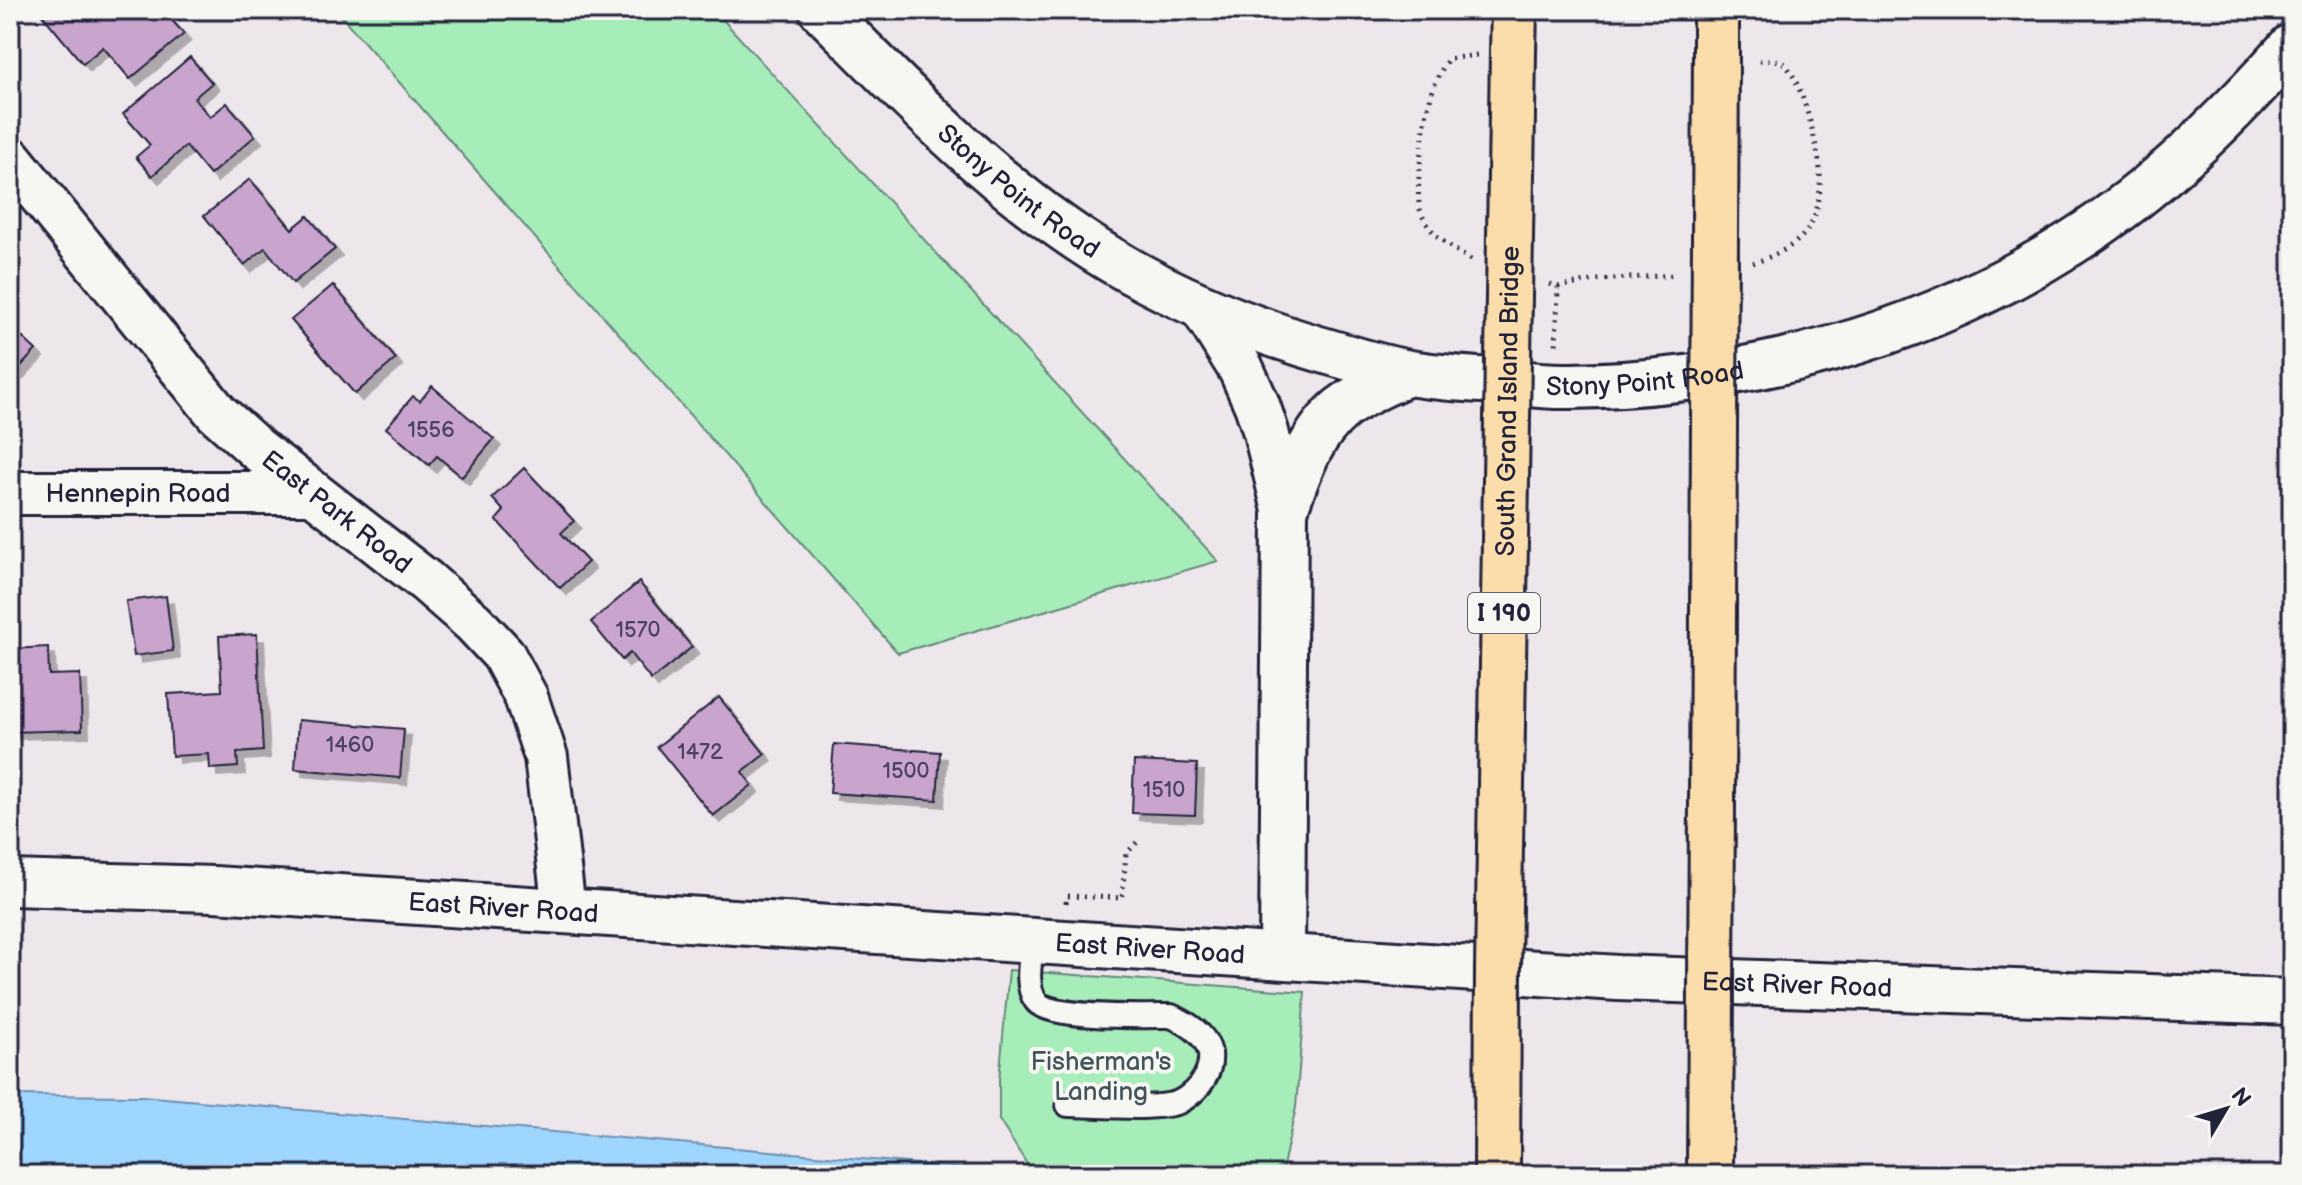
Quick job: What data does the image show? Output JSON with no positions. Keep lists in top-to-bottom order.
{
  "streets": {
    "highway": ["South Grand Island Bridge", "I 190"],
    "main road": ["Stony Point Road", "East River Road"],
    "street": ["Hennepin Road", "East Park Road"]
  },
  "crossings": [
    ["Hennepin Road", "East Park Road"],
    ["East Park Road", "East River Road"]
  ],
  "parks": ["Fisherman's Landing"],
  "house_numbers": [
    "1556",
    "1570",
    "1460",
    "1472",
    "1500",
    "1510"
  ],
  "north": "top right"
}
